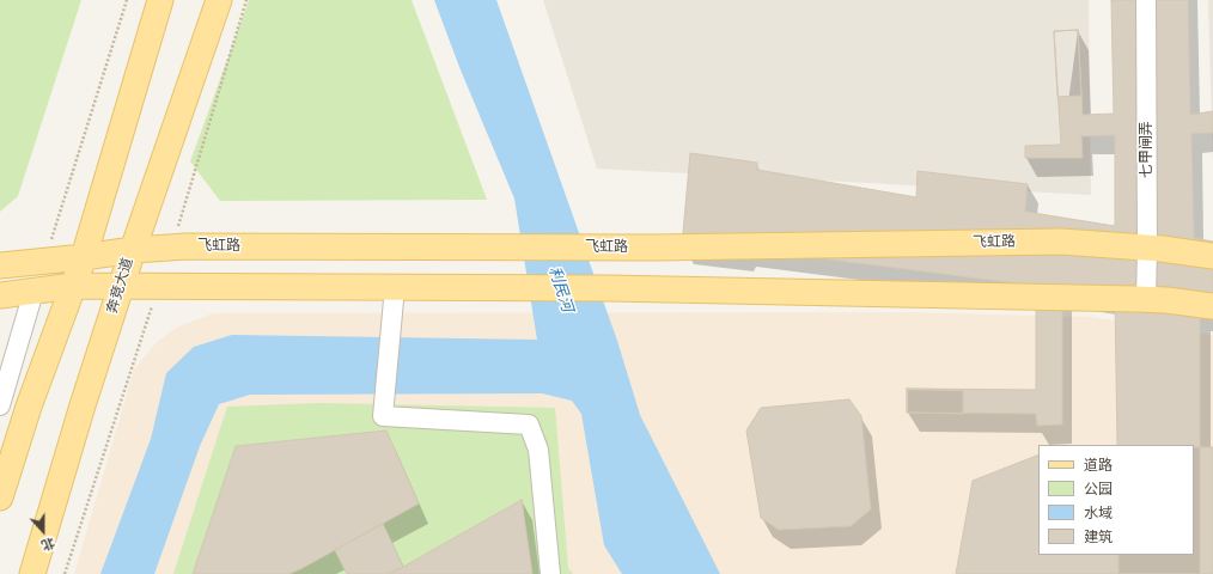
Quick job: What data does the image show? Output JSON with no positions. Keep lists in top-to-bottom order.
{
  "streets": {
    "main road": ["飞虹路", "奔竞大道"],
    "street": ["七甲闸弄"]
  },
  "crossings": [
    ["七甲闸弄", "飞虹路"],
    ["飞虹路", "奔竞大道"]
  ],
  "water": ["利民河"],
  "legend": [
    "道路",
    "公园",
    "水域",
    "建筑"
  ],
  "north": "bottom"
}
